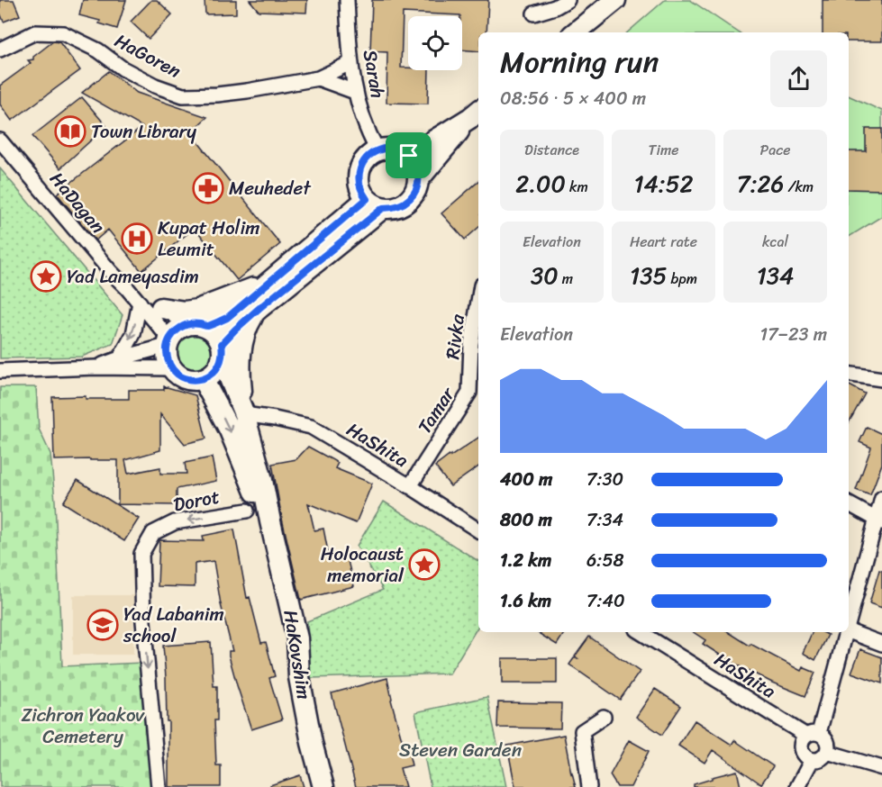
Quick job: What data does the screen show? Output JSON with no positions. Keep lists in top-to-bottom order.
{
  "streets": {
    "street": [
      "HaGoren",
      "Sarah",
      "HaDagan",
      "Rivka",
      "Tamar",
      "HaShita",
      "Dorot",
      "HaKovshim"
    ]
  },
  "crossings": [
    ["HaGoren", "Sarah"],
    ["HaDagan", "HaKovshim"],
    ["Rivka", "Tamar"],
    ["Tamar", "HaShita"],
    ["HaShita", "HaKovshim"]
  ],
  "one_way": ["Dorot"],
  "parks": ["Zichron Yaakov Cemetery", "Steven Garden"],
  "places": {
    "library": ["Town Library"],
    "pharmacy": ["Meuhedet"],
    "hospital": ["Kupat Holim Leumit"],
    "place": ["Yad Lameyasdim", "Holocaust memorial"],
    "school or university": ["Yad Labanim school"]
  },
  "page": {
    "heading": ["Morning run", "08:56 · 5 × 400 m"],
    "stats": [
      ["Distance", "2.00 km"],
      ["Time", "14:52"],
      ["Pace", "7:26 /km"],
      ["Elevation", "30 m"],
      ["Heart rate", "135 bpm"],
      ["kcal", "134"]
    ],
    "chart": ["Elevation", "17–23 m"],
    "list": [
      {
        "name": "400 m",
        "note": "7:30"
      },
      {
        "name": "800 m",
        "note": "7:34"
      },
      {
        "name": "1.2 km",
        "note": "6:58"
      },
      {
        "name": "1.6 km",
        "note": "7:40"
      }
    ]
  }
}
